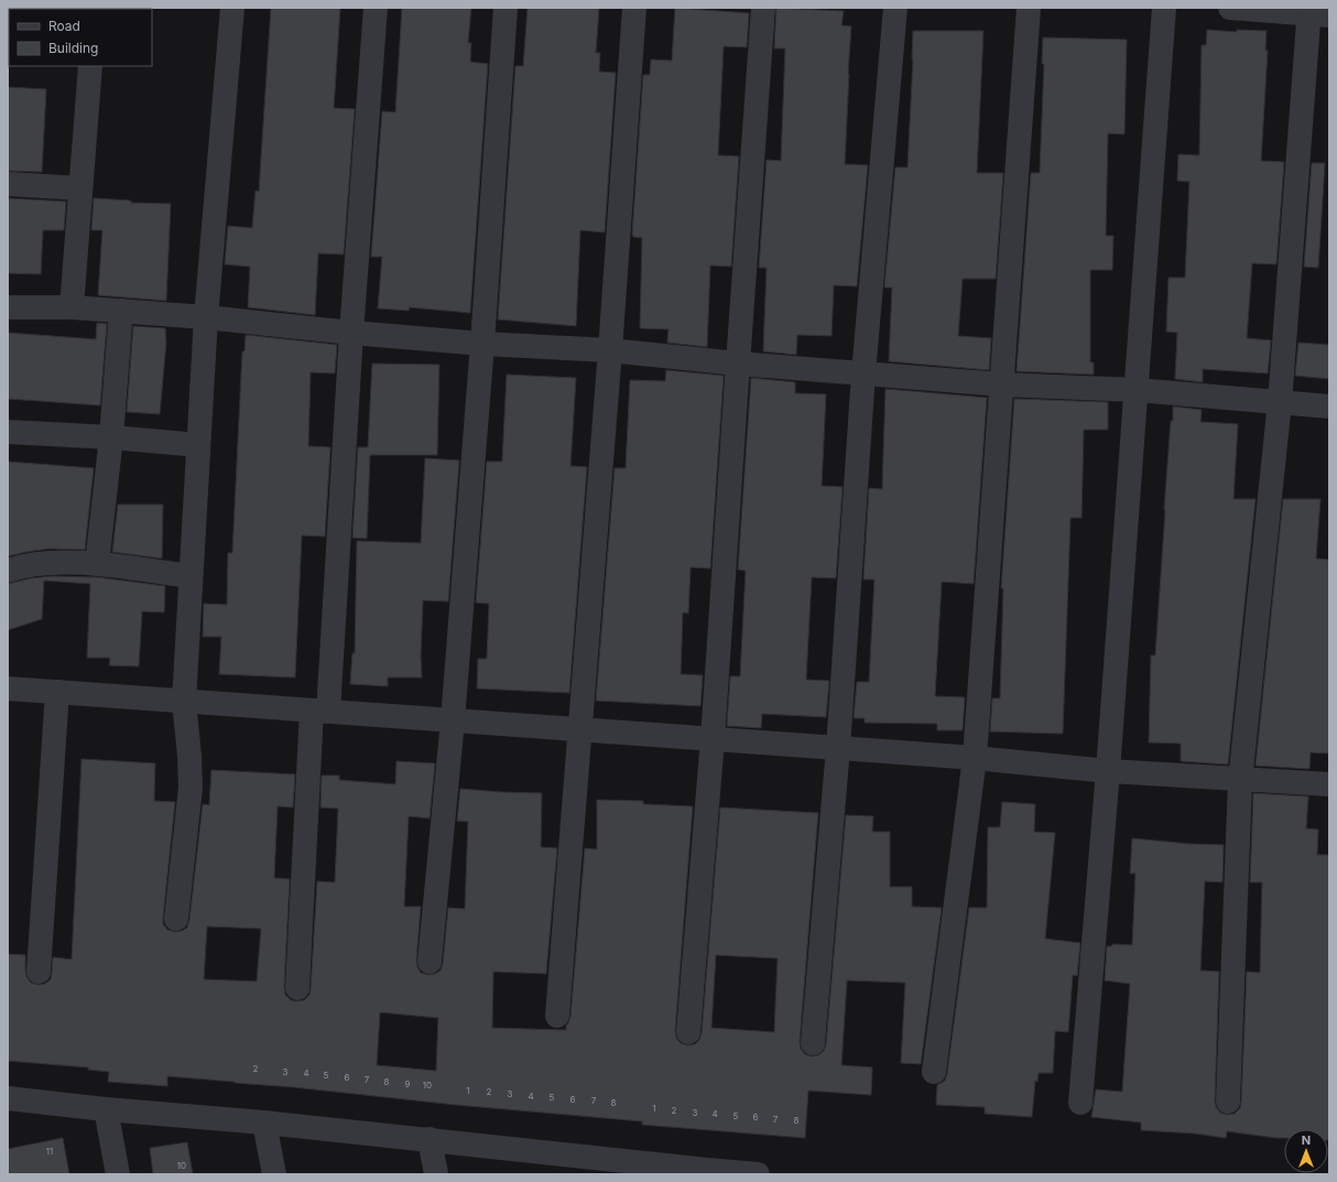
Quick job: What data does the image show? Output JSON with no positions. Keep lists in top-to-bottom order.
{
  "house_numbers": [
    "2",
    "3",
    "4",
    "5",
    "6",
    "7",
    "8",
    "9",
    "10",
    "1",
    "2",
    "3",
    "4",
    "5",
    "6",
    "7",
    "8",
    "1",
    "2",
    "3",
    "4",
    "5",
    "6",
    "7",
    "8",
    "11",
    "10"
  ],
  "legend": ["Road", "Building"],
  "north": "top"
}
